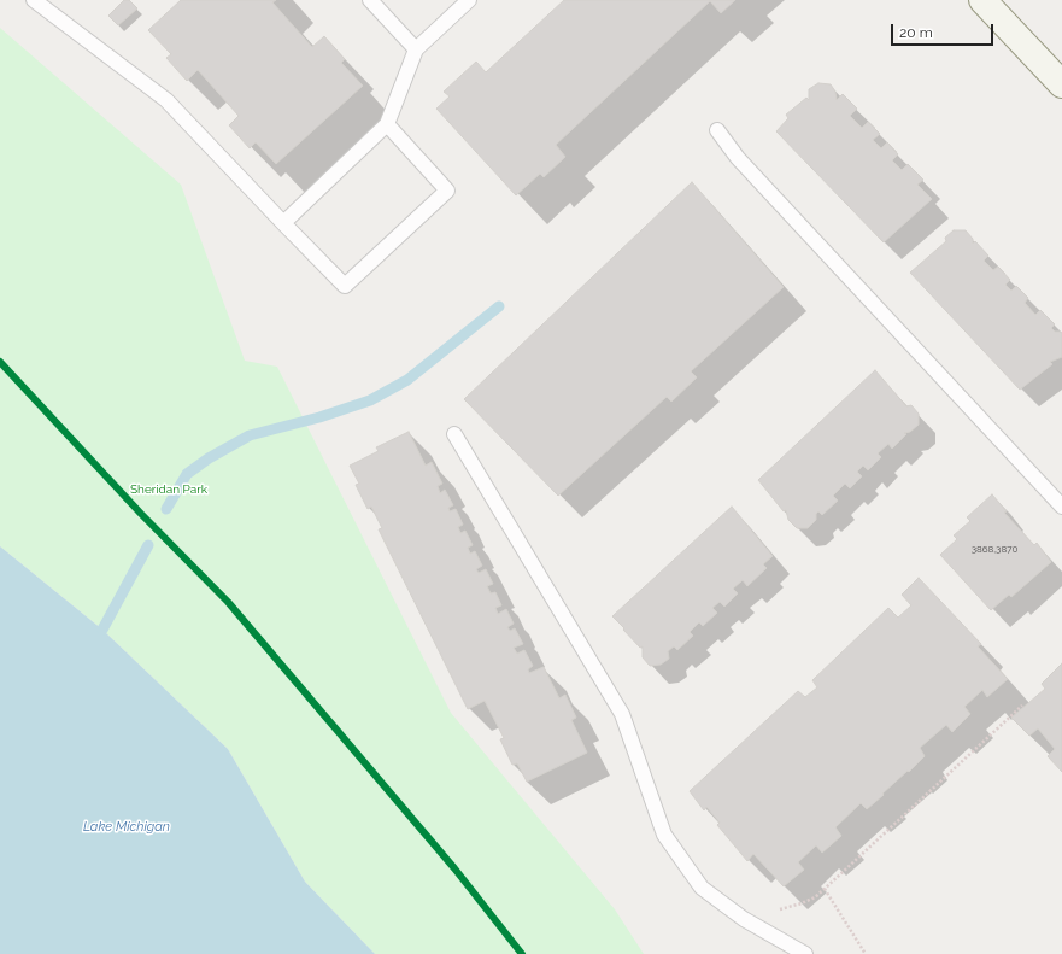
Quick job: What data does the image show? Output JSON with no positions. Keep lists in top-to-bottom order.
{
  "water": ["Lake Michigan"],
  "parks": ["Sheridan Park"],
  "house_numbers": ["3868,3870"],
  "scale_bar": "20 m"
}
